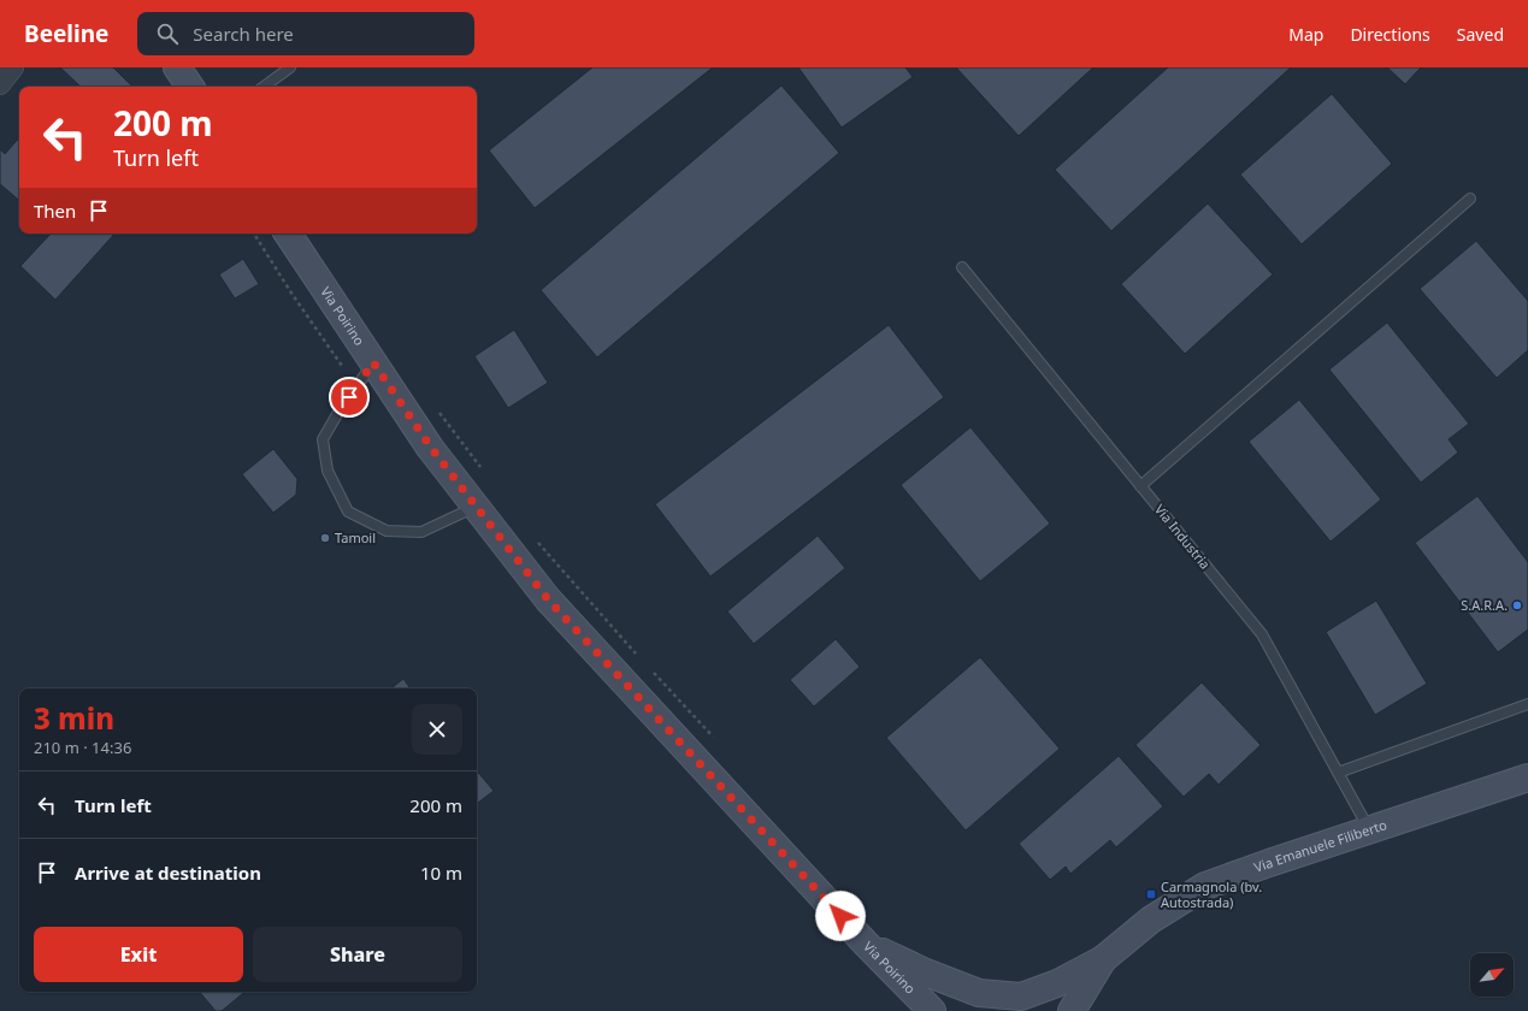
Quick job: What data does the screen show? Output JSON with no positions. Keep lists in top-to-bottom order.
{
  "streets": {
    "main road": ["Via Poirino", "Via Emanuele Filiberto"],
    "lane": ["Via Industria"]
  },
  "crossings": [
    ["Via Industria", "Via Emanuele Filiberto"]
  ],
  "places": {
    "other": ["Tamoil", "S.A.R.A."],
    "transit": ["Carmagnola (bv. Autostrada)"]
  },
  "north": "top right",
  "page": {
    "header": "Beeline",
    "search": "Search here",
    "nav": ["Map", "Directions", "Saved"],
    "turn": ["200 m", "Turn left"],
    "then": "Then",
    "heading": ["3 min", "210 m · 14:36"],
    "list": [
      {
        "name": "Turn left",
        "value": "200 m"
      },
      {
        "name": "Arrive at destination",
        "value": "10 m"
      }
    ],
    "buttons": ["Exit", "Share"]
  }
}
